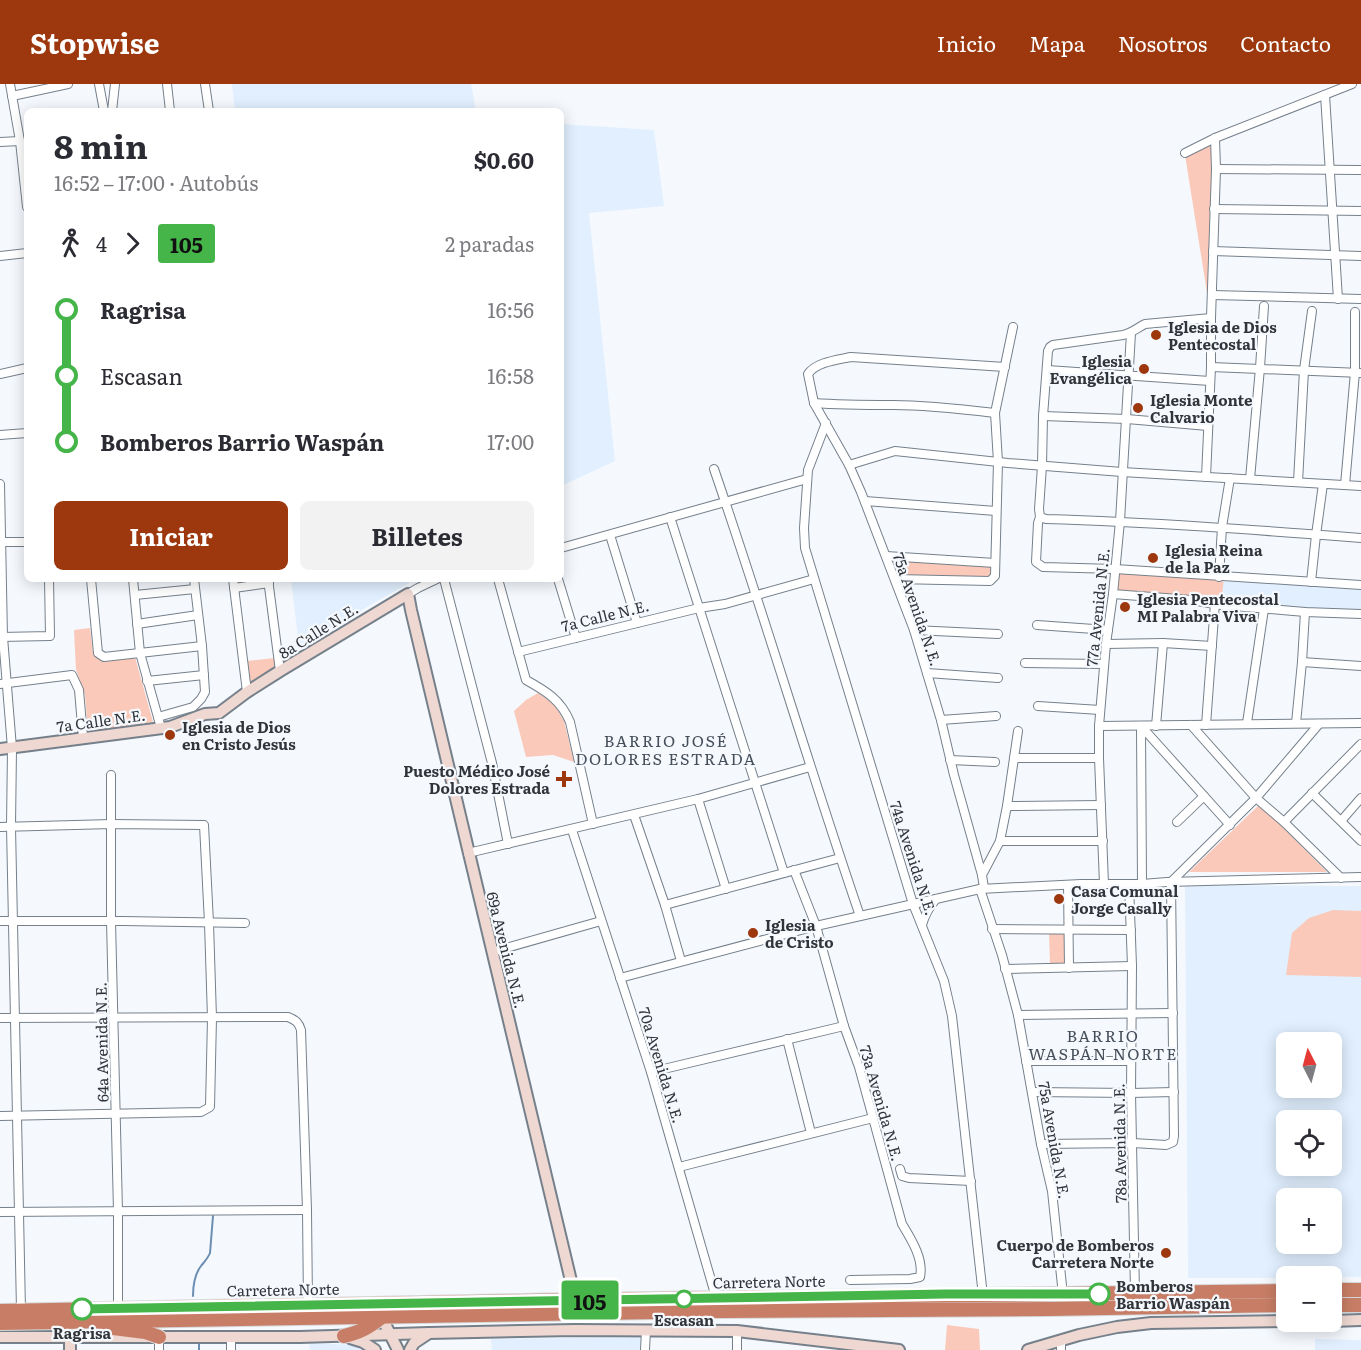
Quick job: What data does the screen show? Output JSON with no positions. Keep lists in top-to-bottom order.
{
  "streets": {
    "highway": ["Carretera Norte"],
    "street": [
      "77a Avenida N.E.",
      "75a Avenida N.E.",
      "7a Calle N.E.",
      "8a Calle N.E.",
      "74a Avenida N.E.",
      "69a Avenida N.E.",
      "64a Avenida N.E.",
      "70a Avenida N.E.",
      "73a Avenida N.E.",
      "78a Avenida N.E."
    ]
  },
  "crossings": [
    ["75a Avenida N.E.", "74a Avenida N.E."],
    ["75a Avenida N.E.", "Carretera Norte"],
    ["7a Calle N.E.", "8a Calle N.E."],
    ["8a Calle N.E.", "69a Avenida N.E."],
    ["74a Avenida N.E.", "Carretera Norte"],
    ["69a Avenida N.E.", "Carretera Norte"],
    ["64a Avenida N.E.", "Carretera Norte"],
    ["70a Avenida N.E.", "Carretera Norte"],
    ["78a Avenida N.E.", "Carretera Norte"]
  ],
  "districts": ["BARRIO JOSÉ DOLORES ESTRADA", "BARRIO WASPÁN NORTE"],
  "places": {
    "other": [
      "Iglesia de Dios Pentecostal",
      "Iglesia Evangélica",
      "Iglesia Monte Calvario",
      "Iglesia Reina de la Paz",
      "Iglesia Pentecostal MI Palabra Viva",
      "Iglesia de Dios en Cristo Jesús",
      "Casa Comunal Jorge Casally",
      "Iglesia de Cristo",
      "Cuerpo de Bomberos Carretera Norte",
      "Bomberos Barrio Waspán",
      "Escasan",
      "Ragrisa"
    ],
    "health": ["Puesto Médico José Dolores Estrada"]
  },
  "lines": ["bus line 105"],
  "north": "top",
  "page": {
    "header": "Stopwise",
    "nav": [
      "Inicio",
      "Mapa",
      "Nosotros",
      "Contacto"
    ],
    "on_map": "105",
    "heading": ["8 min", "16:52 – 17:00 · Autobús", "$0.60"],
    "legs": ["4", "105", "2 paradas"],
    "list": [
      {
        "name": "Ragrisa",
        "value": "16:56"
      },
      {
        "name": "Escasan",
        "value": "16:58"
      },
      {
        "name": "Bomberos Barrio Waspán",
        "value": "17:00"
      }
    ],
    "buttons": ["Iniciar", "Billetes"],
    "map_buttons": ["+", "−"]
  }
}
